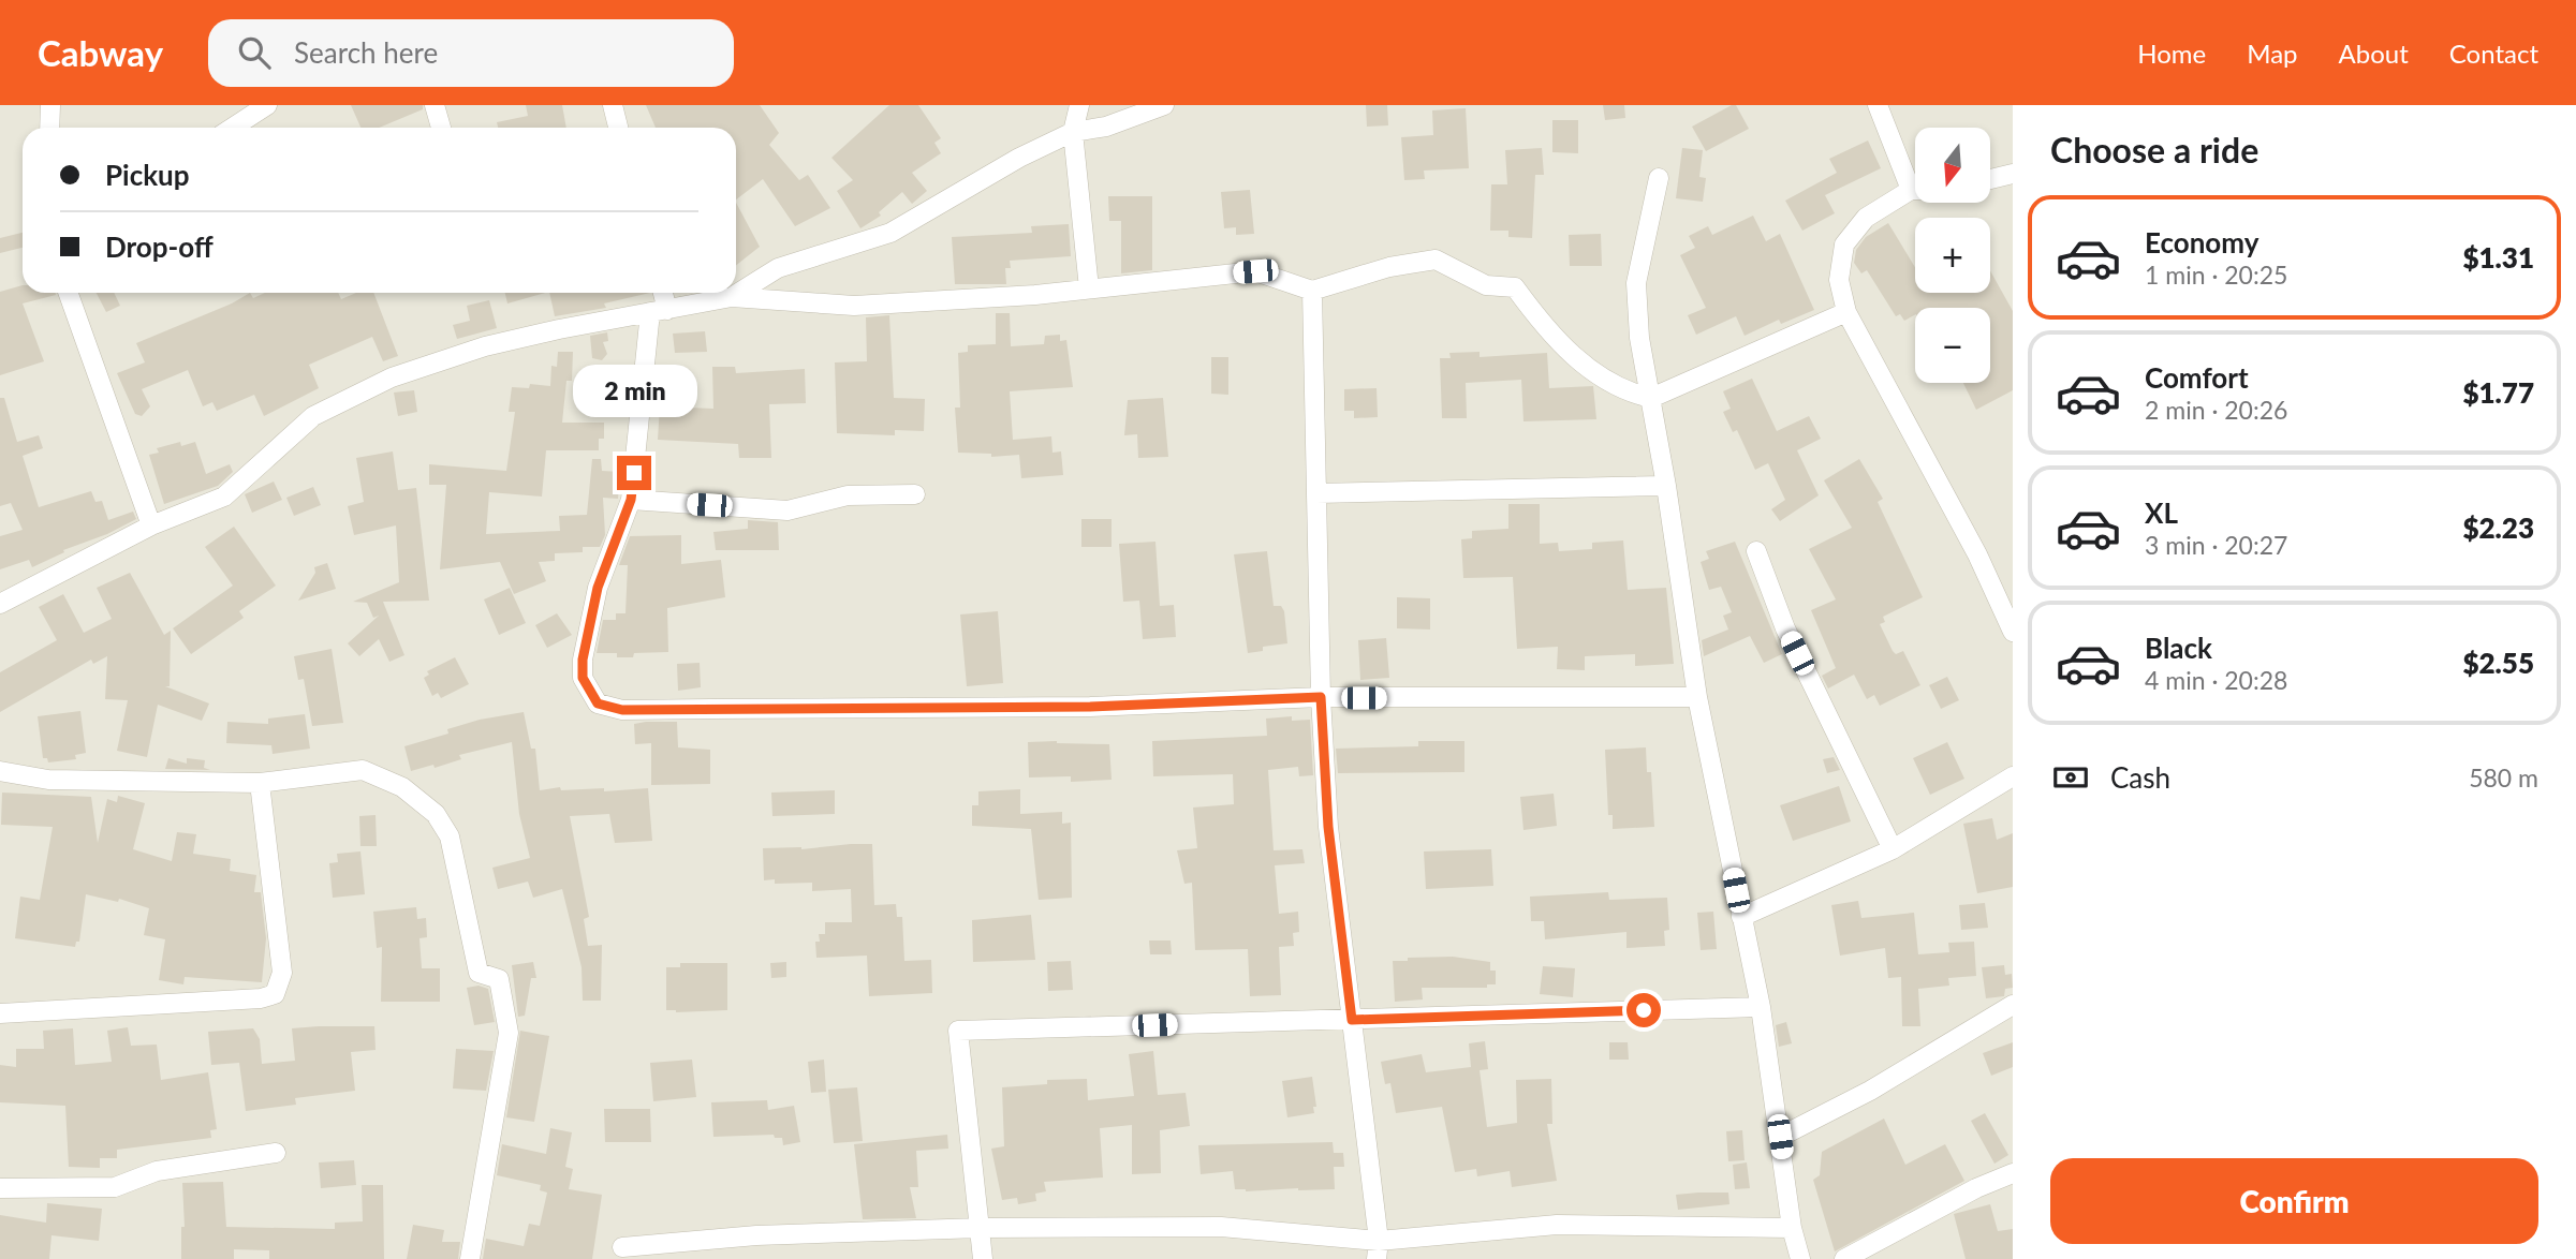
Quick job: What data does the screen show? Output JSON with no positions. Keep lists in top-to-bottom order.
{
  "north": "bottom",
  "page": {
    "header": "Cabway",
    "search": "Search here",
    "nav": [
      "Home",
      "Map",
      "About",
      "Contact"
    ],
    "heading": "Choose a ride",
    "map_buttons": ["+", "−"],
    "banner": ["Pickup", "Drop-off"],
    "list": [
      {
        "name": "Economy",
        "note": "1 min · 20:25",
        "value": "$1.31"
      },
      {
        "name": "Comfort",
        "note": "2 min · 20:26",
        "value": "$1.77"
      },
      {
        "name": "XL",
        "note": "3 min · 20:27",
        "value": "$2.23"
      },
      {
        "name": "Black",
        "note": "4 min · 20:28",
        "value": "$2.55"
      }
    ],
    "bubble": "2 min",
    "pay": ["Cash", "580 m"],
    "buttons": "Confirm"
  }
}
